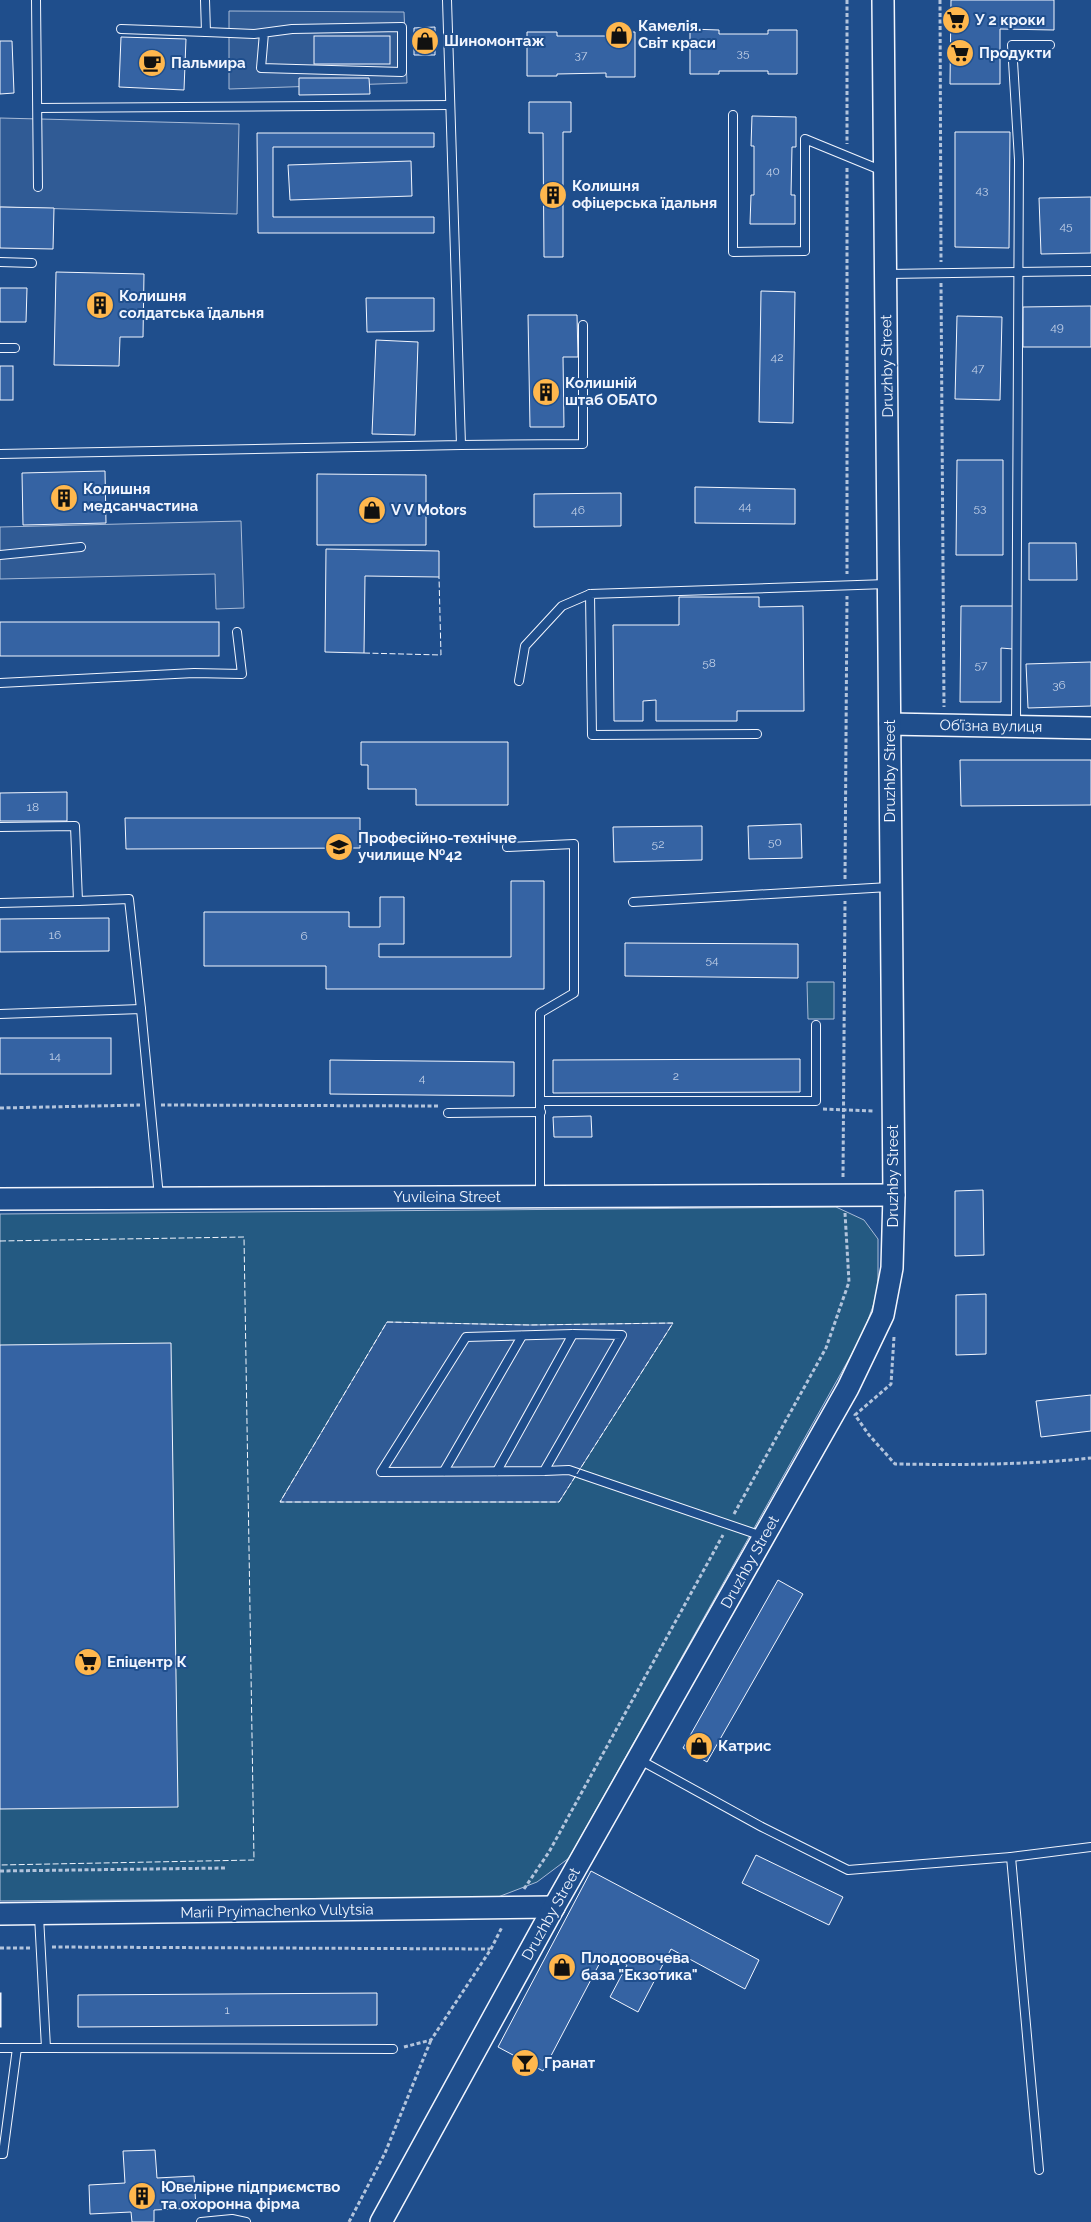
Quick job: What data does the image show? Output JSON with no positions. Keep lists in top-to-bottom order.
{
  "streets": {
    "street": [
      "Druzhby Street",
      "Об’їзна вулиця",
      "Yuvileina Street",
      "Marii Pryimachenko Vulytsia"
    ]
  },
  "crossings": [
    ["Druzhby Street", "Об’їзна вулиця"],
    ["Druzhby Street", "Yuvileina Street"],
    ["Druzhby Street", "Marii Pryimachenko Vulytsia"]
  ],
  "places": {
    "supermarket": ["У 2 кроки", "Продукти", "Епіцентр К"],
    "shop": [
      "Камелія. Світ краси",
      "Шиномонтаж",
      "V V Motors",
      "Катрис",
      "Плодоовочева база \"Екзотика\""
    ],
    "cafe": ["Пальмира"],
    "building": [
      "Колишня офіцерська їдальня",
      "Колишня солдатська їдальня",
      "Колишній штаб ОБАТО",
      "Колишня медсанчастина",
      "Ювелірне підприємство та охоронна фірма"
    ],
    "school or university": ["Професійно-технічне училище №42"],
    "bar": ["Гранат"]
  },
  "house_numbers": [
    "35",
    "37",
    "40",
    "43",
    "45",
    "49",
    "42",
    "47",
    "44",
    "53",
    "46",
    "58",
    "57",
    "36",
    "18",
    "50",
    "52",
    "16",
    "6",
    "54",
    "14",
    "2",
    "4",
    "1"
  ]
}
